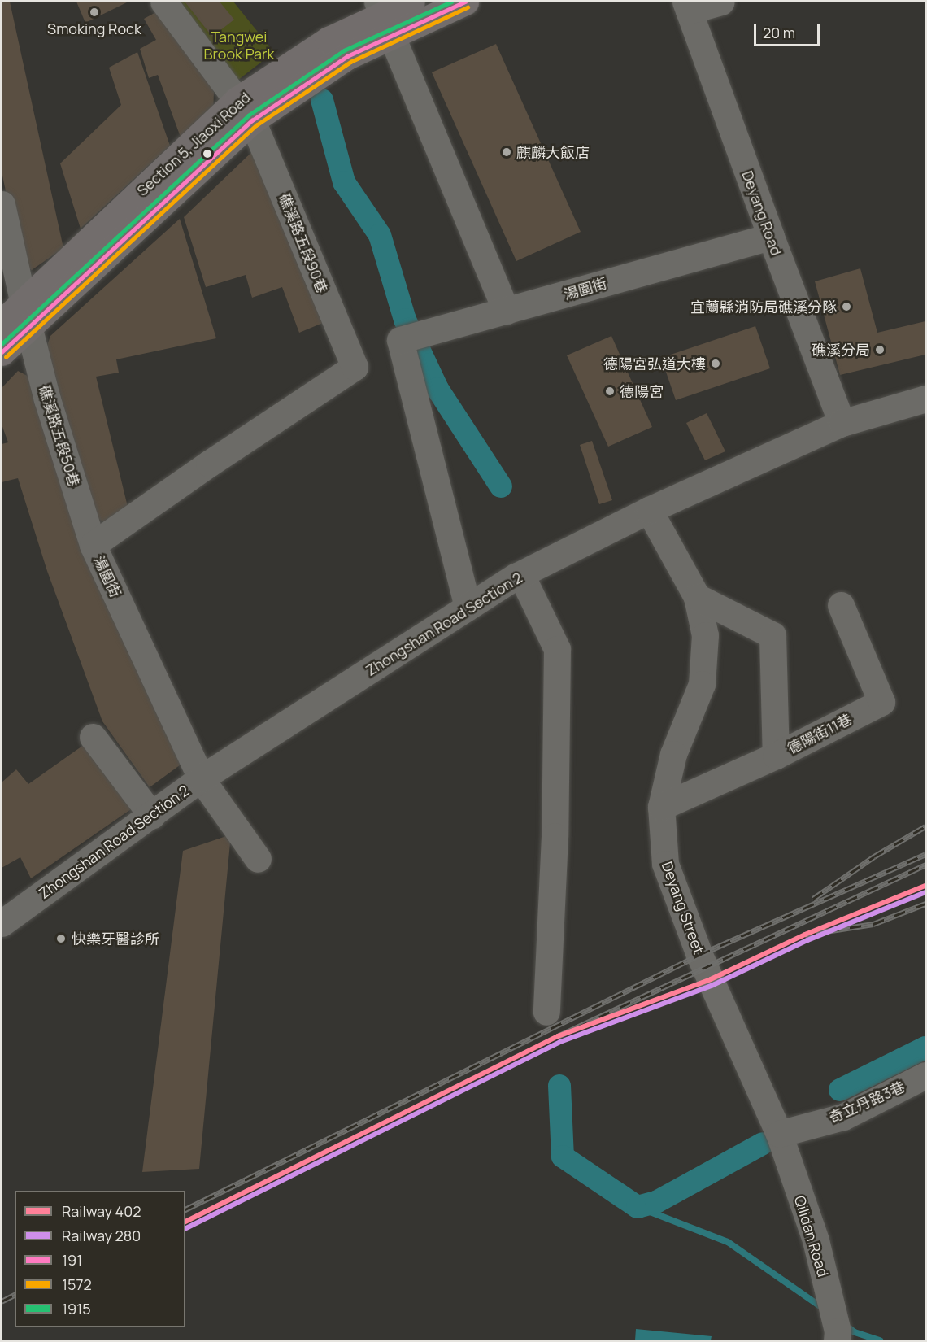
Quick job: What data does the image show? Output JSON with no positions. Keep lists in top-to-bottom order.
{
  "streets": {
    "main road": ["Section 5, Jiaoxi Road"],
    "street": [
      "Deyang Road",
      "礁溪路五段90巷",
      "湯圍街",
      "礁溪路五段50巷",
      "Zhongshan Road Section 2",
      "德陽街11巷",
      "Deyang Street",
      "奇立丹路3巷",
      "Qilidan Road"
    ]
  },
  "crossings": [
    ["Section 5, Jiaoxi Road", "礁溪路五段90巷"],
    ["Section 5, Jiaoxi Road", "礁溪路五段50巷"],
    ["Deyang Road", "湯圍街"],
    ["Deyang Road", "Zhongshan Road Section 2"],
    ["礁溪路五段90巷", "湯圍街"],
    ["湯圍街", "礁溪路五段50巷"],
    ["湯圍街", "Zhongshan Road Section 2"],
    ["Zhongshan Road Section 2", "Deyang Street"],
    ["德陽街11巷", "Deyang Street"],
    ["Deyang Street", "奇立丹路3巷"],
    ["Deyang Street", "Qilidan Road"],
    ["奇立丹路3巷", "Qilidan Road"]
  ],
  "parks": ["Tangwei Brook Park"],
  "places": [
    "Smoking Rock",
    "麒麟大飯店",
    "宜蘭縣消防局礁溪分隊",
    "礁溪分局",
    "德陽宮弘道大樓",
    "德陽宮",
    "快樂牙醫診所"
  ],
  "lines": [
    "transit line 191",
    "transit line 1915",
    "transit line 1572",
    "rail line 402",
    "rail line 280"
  ],
  "legend": [
    "Railway 402",
    "Railway 280",
    "191",
    "1572",
    "1915"
  ],
  "scale_bar": "20 m"
}
